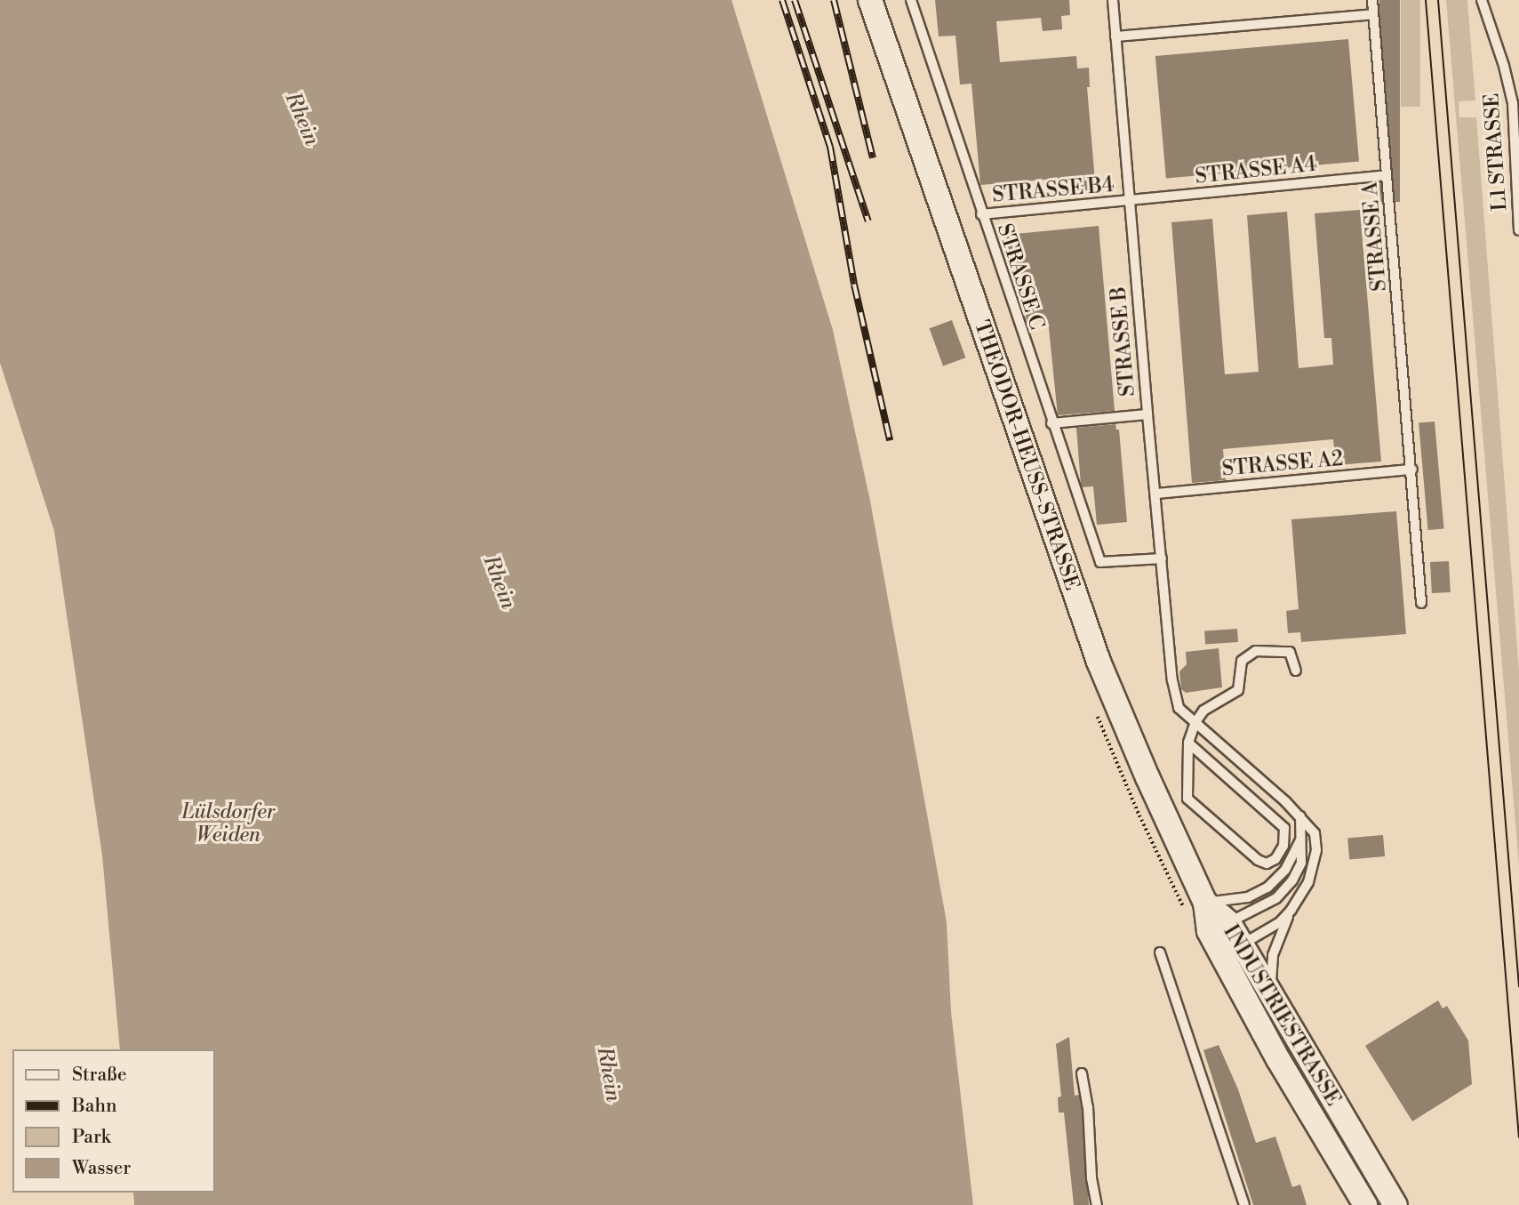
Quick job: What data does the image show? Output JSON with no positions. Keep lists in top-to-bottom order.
{
  "streets": {
    "main road": ["THEODOR-HEUSS-STRASSE", "INDUSTRIESTRASSE"],
    "lane": [
      "L1 STRASSE",
      "STRASSE A4",
      "STRASSE B4",
      "STRASSE A",
      "STRASSE C",
      "STRASSE B",
      "STRASSE A2"
    ]
  },
  "crossings": [
    ["STRASSE A4", "STRASSE B4"],
    ["STRASSE A4", "STRASSE A"],
    ["STRASSE A4", "STRASSE B"],
    ["STRASSE B4", "STRASSE C"],
    ["STRASSE B4", "STRASSE B"],
    ["STRASSE A", "STRASSE A2"],
    ["STRASSE C", "STRASSE B"],
    ["STRASSE B", "STRASSE A2"],
    ["THEODOR-HEUSS-STRASSE", "INDUSTRIESTRASSE"]
  ],
  "water": ["Rhein"],
  "parks": ["Lülsdorfer Weiden"],
  "legend": [
    "Straße",
    "Bahn",
    "Park",
    "Wasser"
  ]
}
